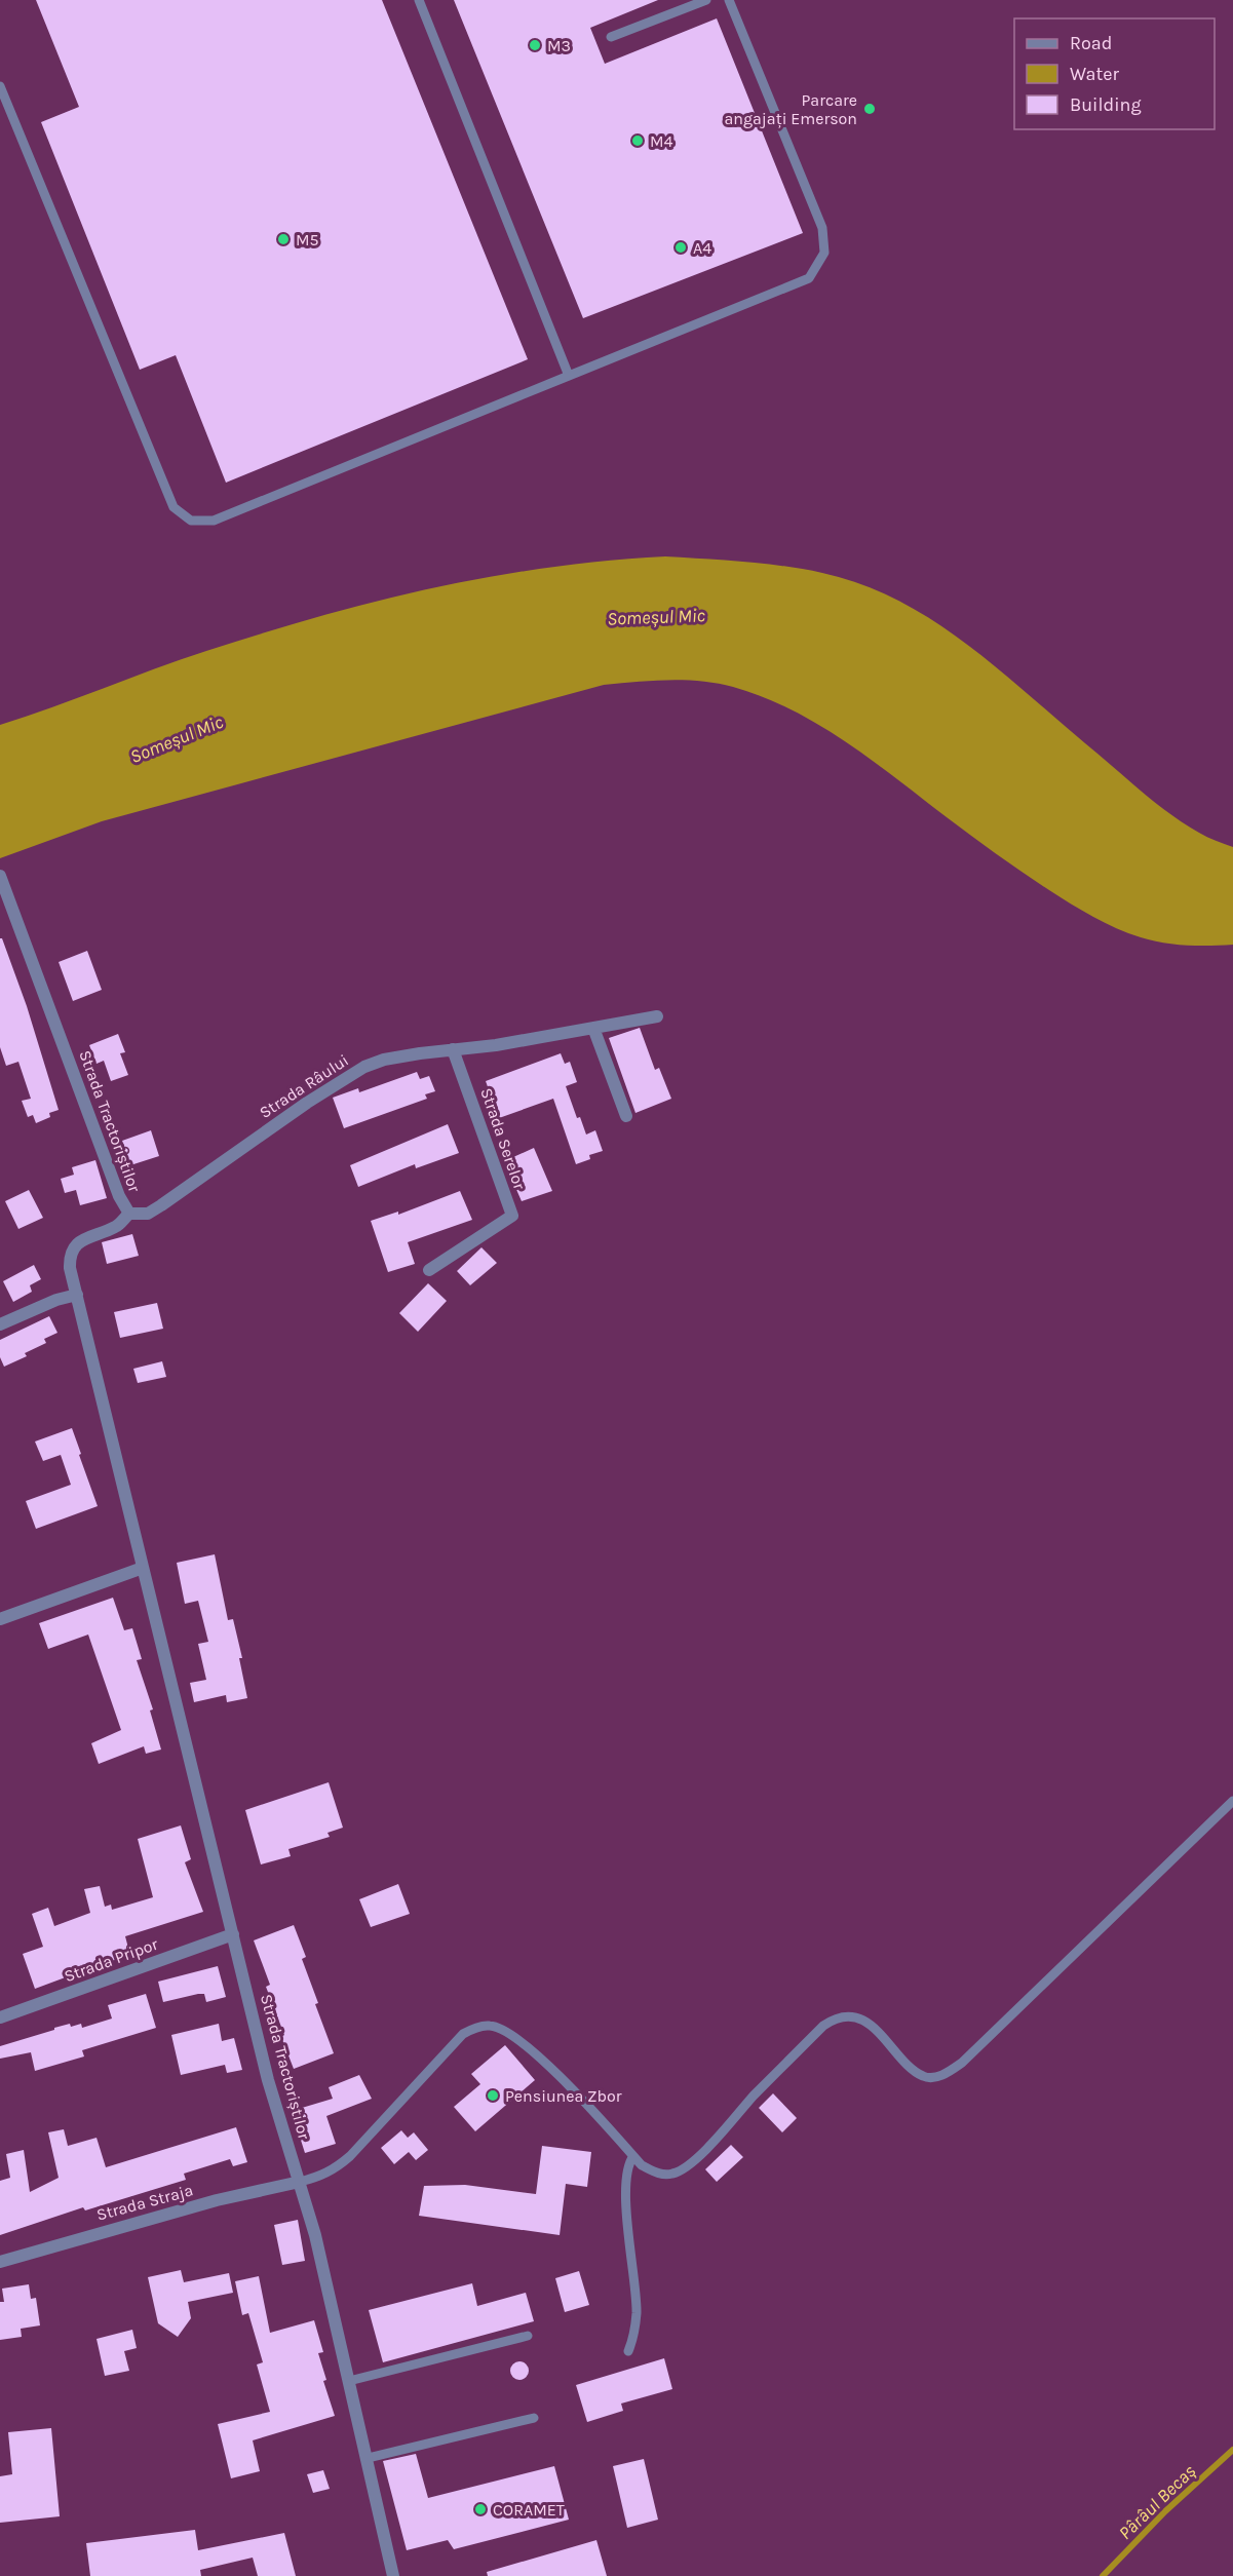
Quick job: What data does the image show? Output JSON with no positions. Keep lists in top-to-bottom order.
{
  "streets": {
    "street": [
      "Strada Râului",
      "Strada Tractoriștilor",
      "Strada Serelor",
      "Strada Pripor",
      "Strada Straja"
    ]
  },
  "crossings": [
    ["Strada Râului", "Strada Tractoriștilor"],
    ["Strada Râului", "Strada Serelor"],
    ["Strada Tractoriștilor", "Strada Pripor"],
    ["Strada Tractoriștilor", "Strada Straja"]
  ],
  "water": ["Someșul Mic", "Pârâul Becaș"],
  "places": [
    "M3",
    "Parcare angajați Emerson",
    "M4",
    "M5",
    "A4",
    "Pensiunea Zbor",
    "CORAMET"
  ],
  "legend": ["Road", "Water", "Building"]
}
